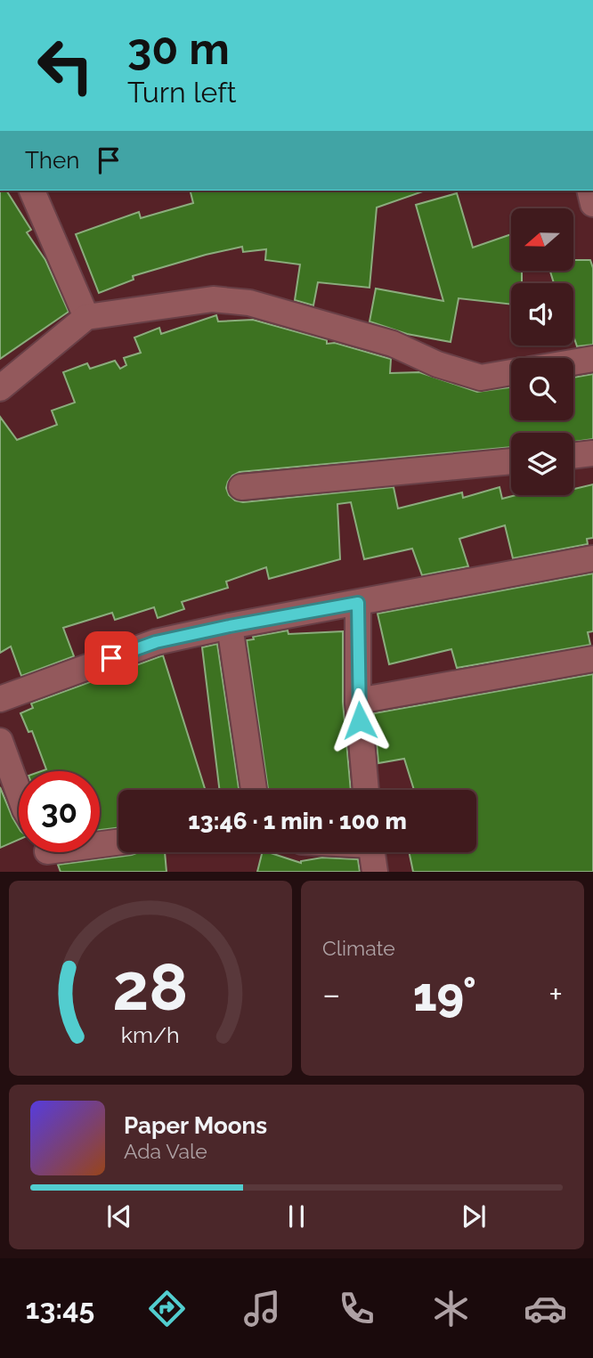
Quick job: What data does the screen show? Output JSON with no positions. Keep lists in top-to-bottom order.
{
  "north": "left",
  "page": {
    "turn": ["30 m", "Turn left"],
    "then": "Then",
    "limit": "30",
    "trip": "13:46 · 1 min · 100 m",
    "tile": "Climate",
    "heat": ["−", "19°", "+"],
    "song": ["Paper Moons", "Ada Vale"],
    "tabs": "13:45",
    "gauge": ["28", "km/h"]
  }
}
